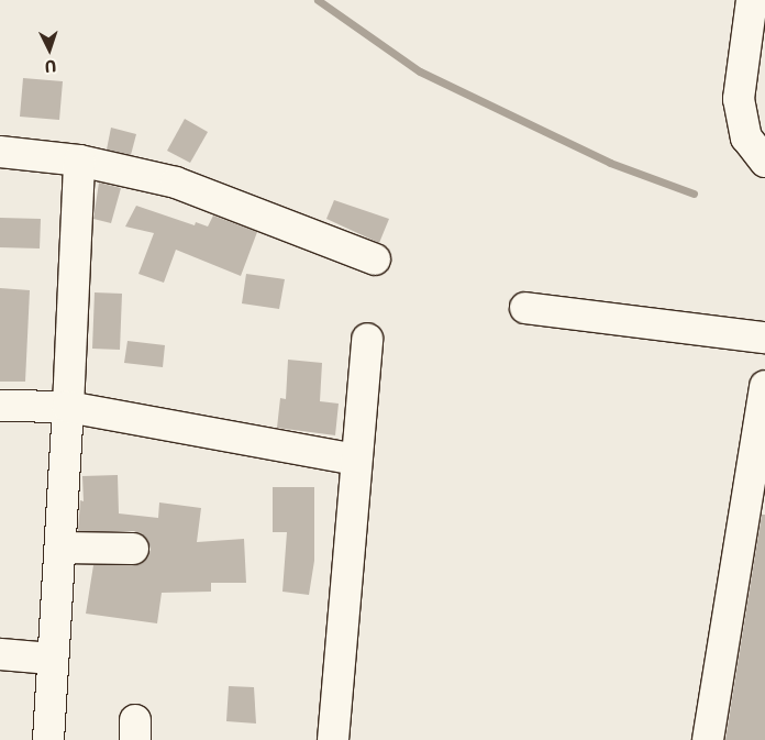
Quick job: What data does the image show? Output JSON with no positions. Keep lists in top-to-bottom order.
{
  "north": "bottom"
}
